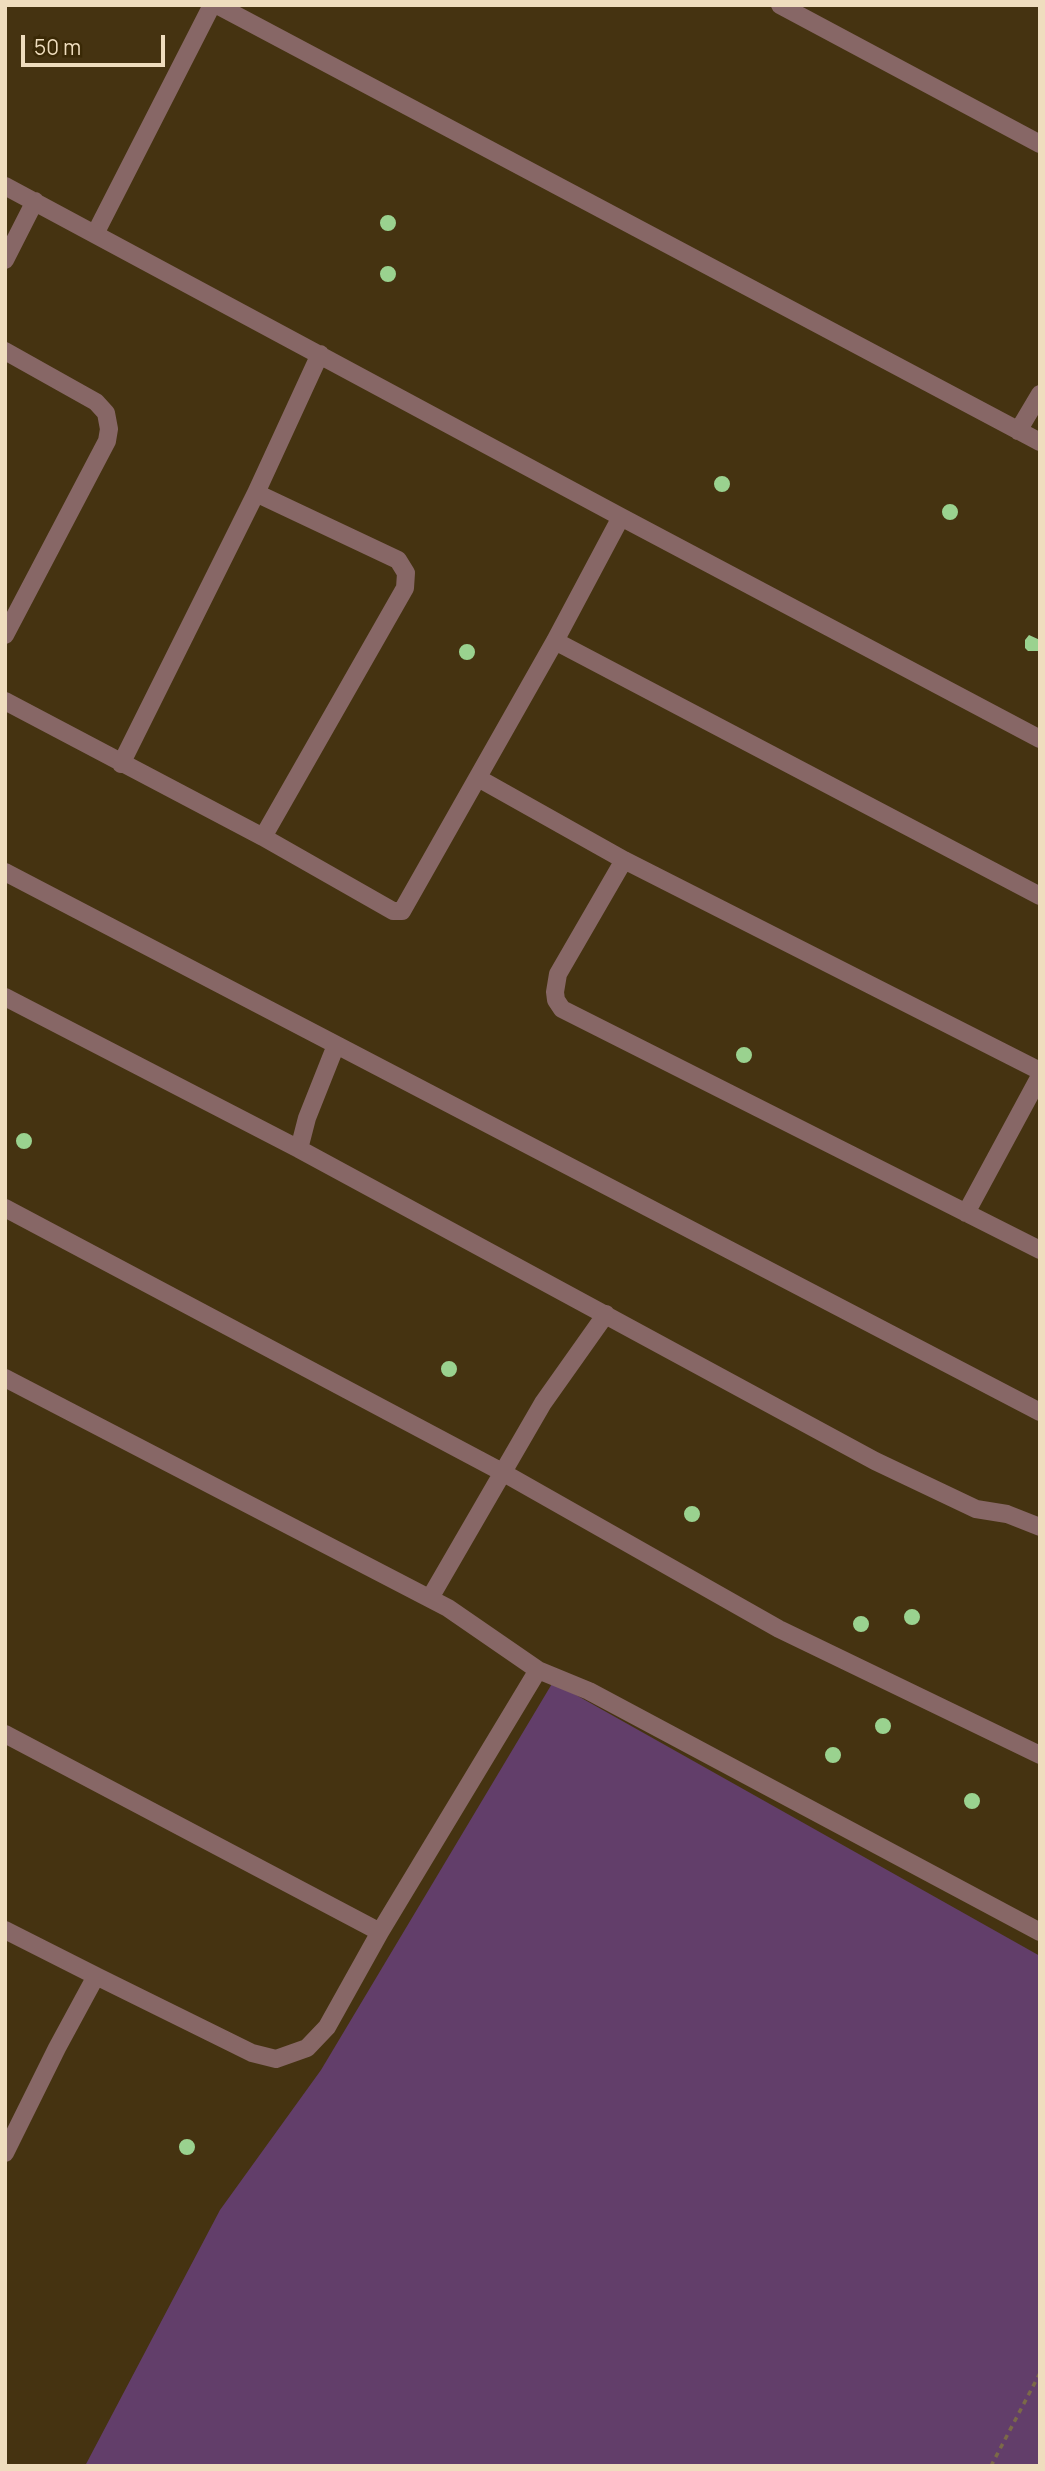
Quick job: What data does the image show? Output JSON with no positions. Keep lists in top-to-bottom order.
{
  "scale_bar": "50 m"
}
